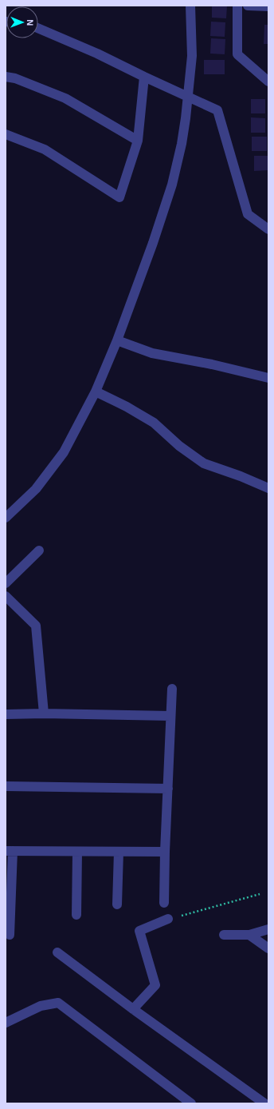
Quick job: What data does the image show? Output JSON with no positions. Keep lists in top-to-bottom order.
{
  "north": "right"
}
